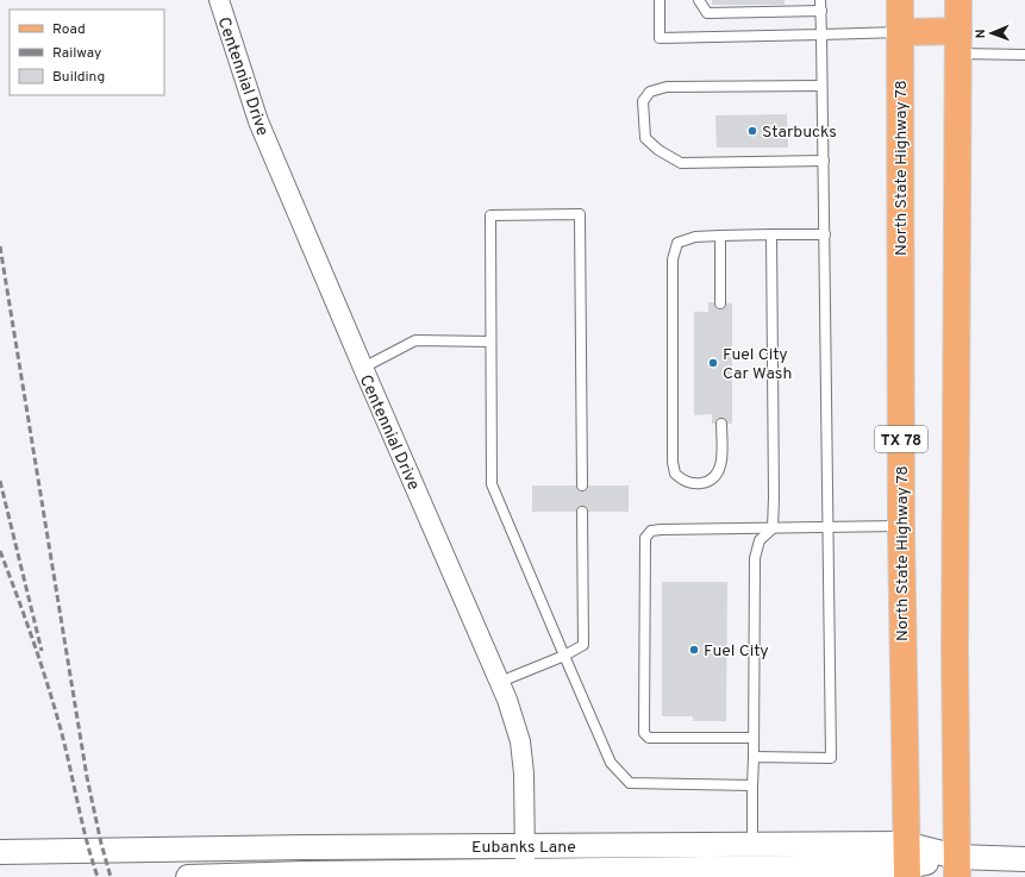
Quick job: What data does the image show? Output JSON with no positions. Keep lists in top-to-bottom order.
{
  "streets": {
    "main road": ["North State Highway 78", "TX 78"],
    "street": ["Centennial Drive", "Eubanks Lane"]
  },
  "crossings": [
    ["Centennial Drive", "Eubanks Lane"],
    ["North State Highway 78", "Eubanks Lane"]
  ],
  "places": ["Starbucks", "Fuel City Car Wash", "Fuel City"],
  "legend": ["Road", "Railway", "Building"],
  "north": "left"
}
